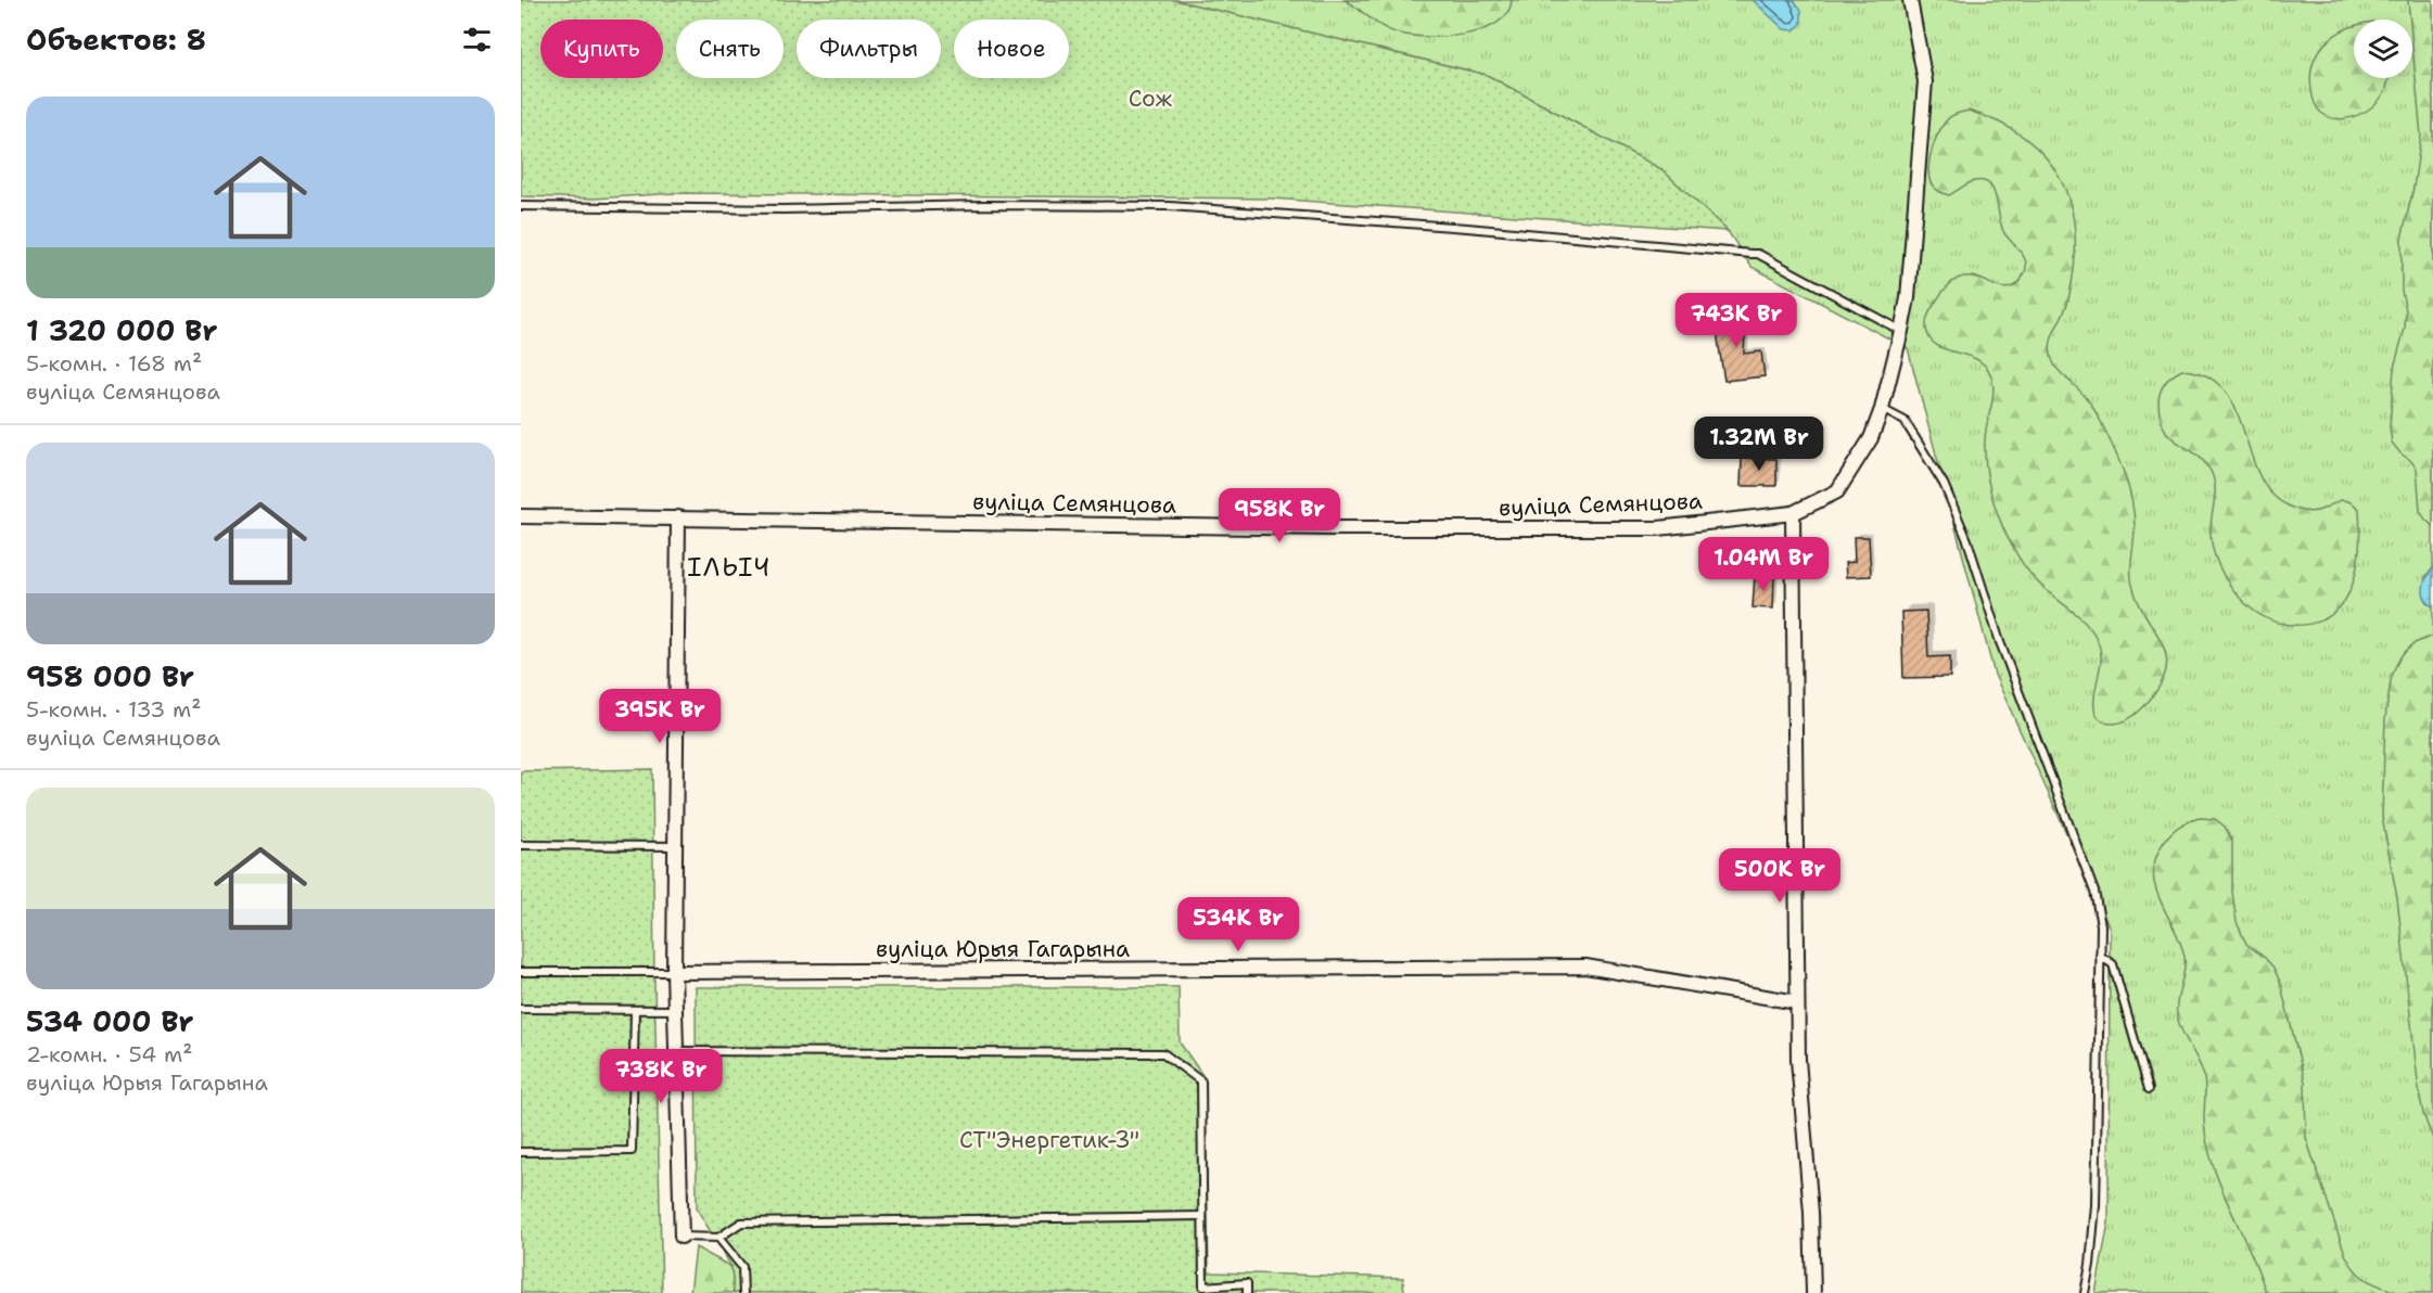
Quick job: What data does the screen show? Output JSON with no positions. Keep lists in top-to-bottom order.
{
  "streets": {
    "street": ["вуліца Семянцова", "вуліца Юрыя Гагарына"]
  },
  "districts": ["ІЛЬІЧ"],
  "parks": ["Сож", "СТ\"Энергетик-3\""],
  "page": {
    "heading": "Объектов: 8",
    "chip": [
      "Купить",
      "Снять",
      "Фильтры",
      "Новое"
    ],
    "list": [
      {
        "name": "1 320 000 Br",
        "note": "5-комн. · 168 m² · вуліца Семянцова"
      },
      {
        "name": "958 000 Br",
        "note": "5-комн. · 133 m² · вуліца Семянцова"
      },
      {
        "name": "534 000 Br",
        "note": "2-комн. · 54 m² · вуліца Юрыя Гагарына"
      }
    ],
    "price": [
      "743K Br",
      "1.32M Br",
      "958K Br",
      "1.04M Br",
      "395K Br",
      "500K Br",
      "534K Br",
      "738K Br"
    ]
  }
}
